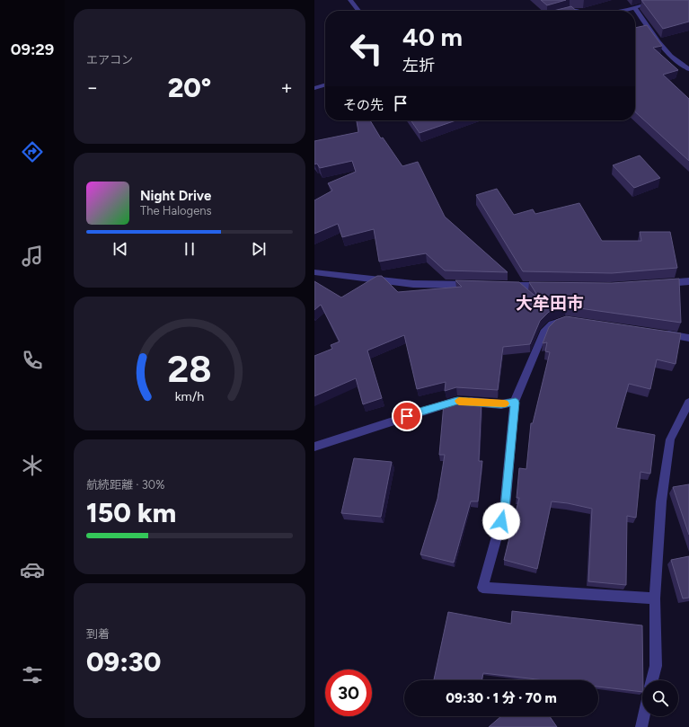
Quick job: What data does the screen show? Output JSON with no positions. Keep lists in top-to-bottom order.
{
  "districts": ["大牟田市"],
  "page": {
    "tabs": "09:29",
    "tile": [
      "エアコン",
      ["航続距離 · 30%", "150 km"],
      ["到着", "09:30"]
    ],
    "turn": ["40 m", "左折"],
    "heat": ["−", "20°", "+"],
    "then": "その先",
    "song": ["Night Drive", "The Halogens"],
    "limit": "30",
    "trip": "09:30 · 1 分 · 70 m",
    "gauge": ["28", "km/h"]
  }
}
